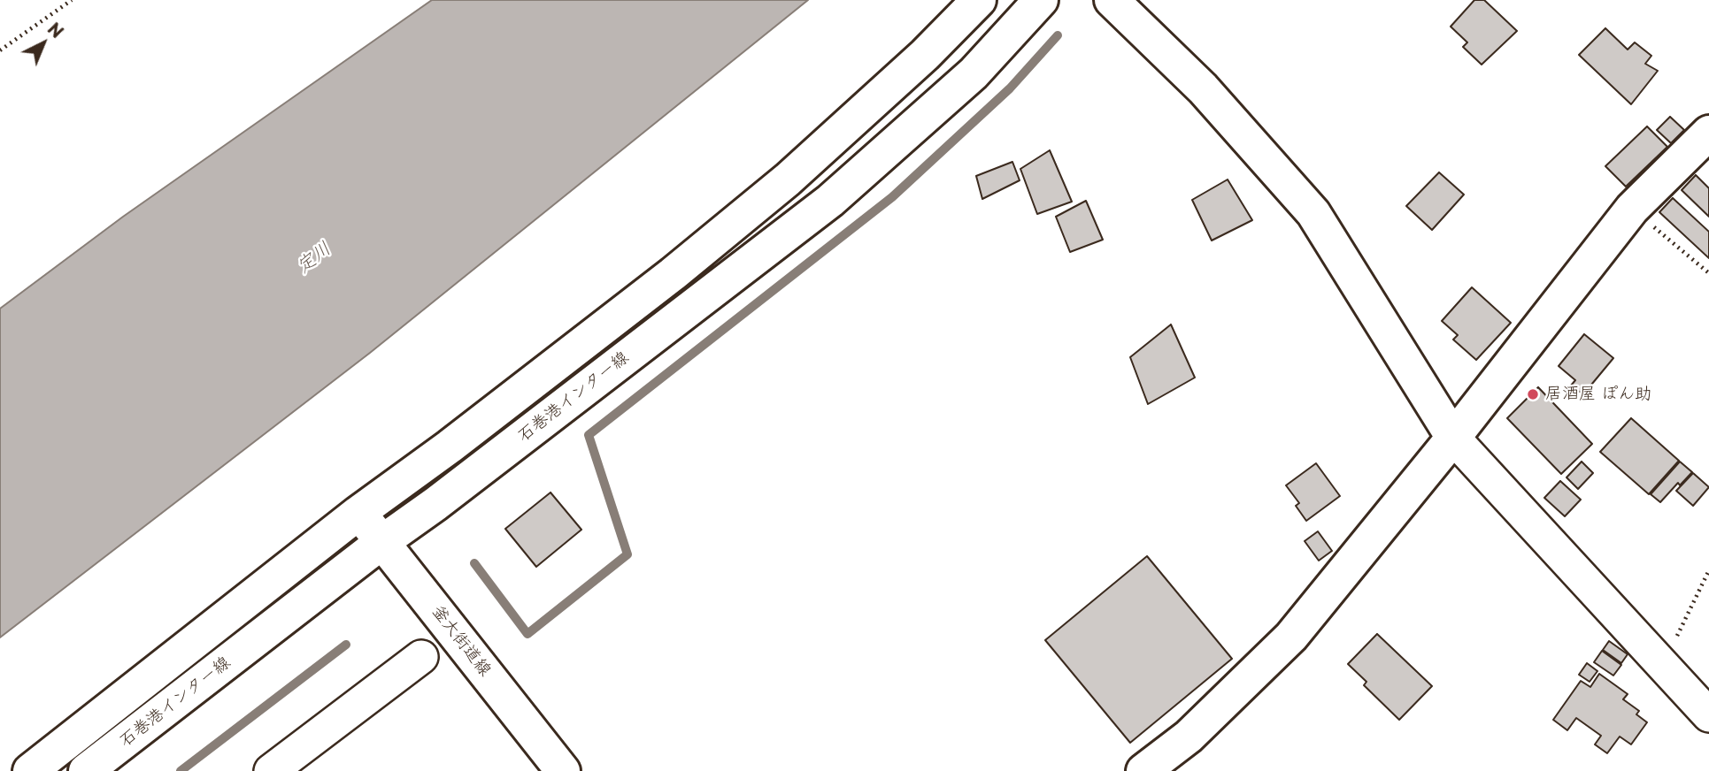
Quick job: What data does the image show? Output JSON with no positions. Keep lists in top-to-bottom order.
{
  "streets": {
    "main road": ["石巻港インター線", "釜大街道線"]
  },
  "crossings": [
    ["石巻港インター線", "釜大街道線"]
  ],
  "water": ["定川"],
  "places": ["居酒屋 ぽん助"],
  "north": "top right"
}
